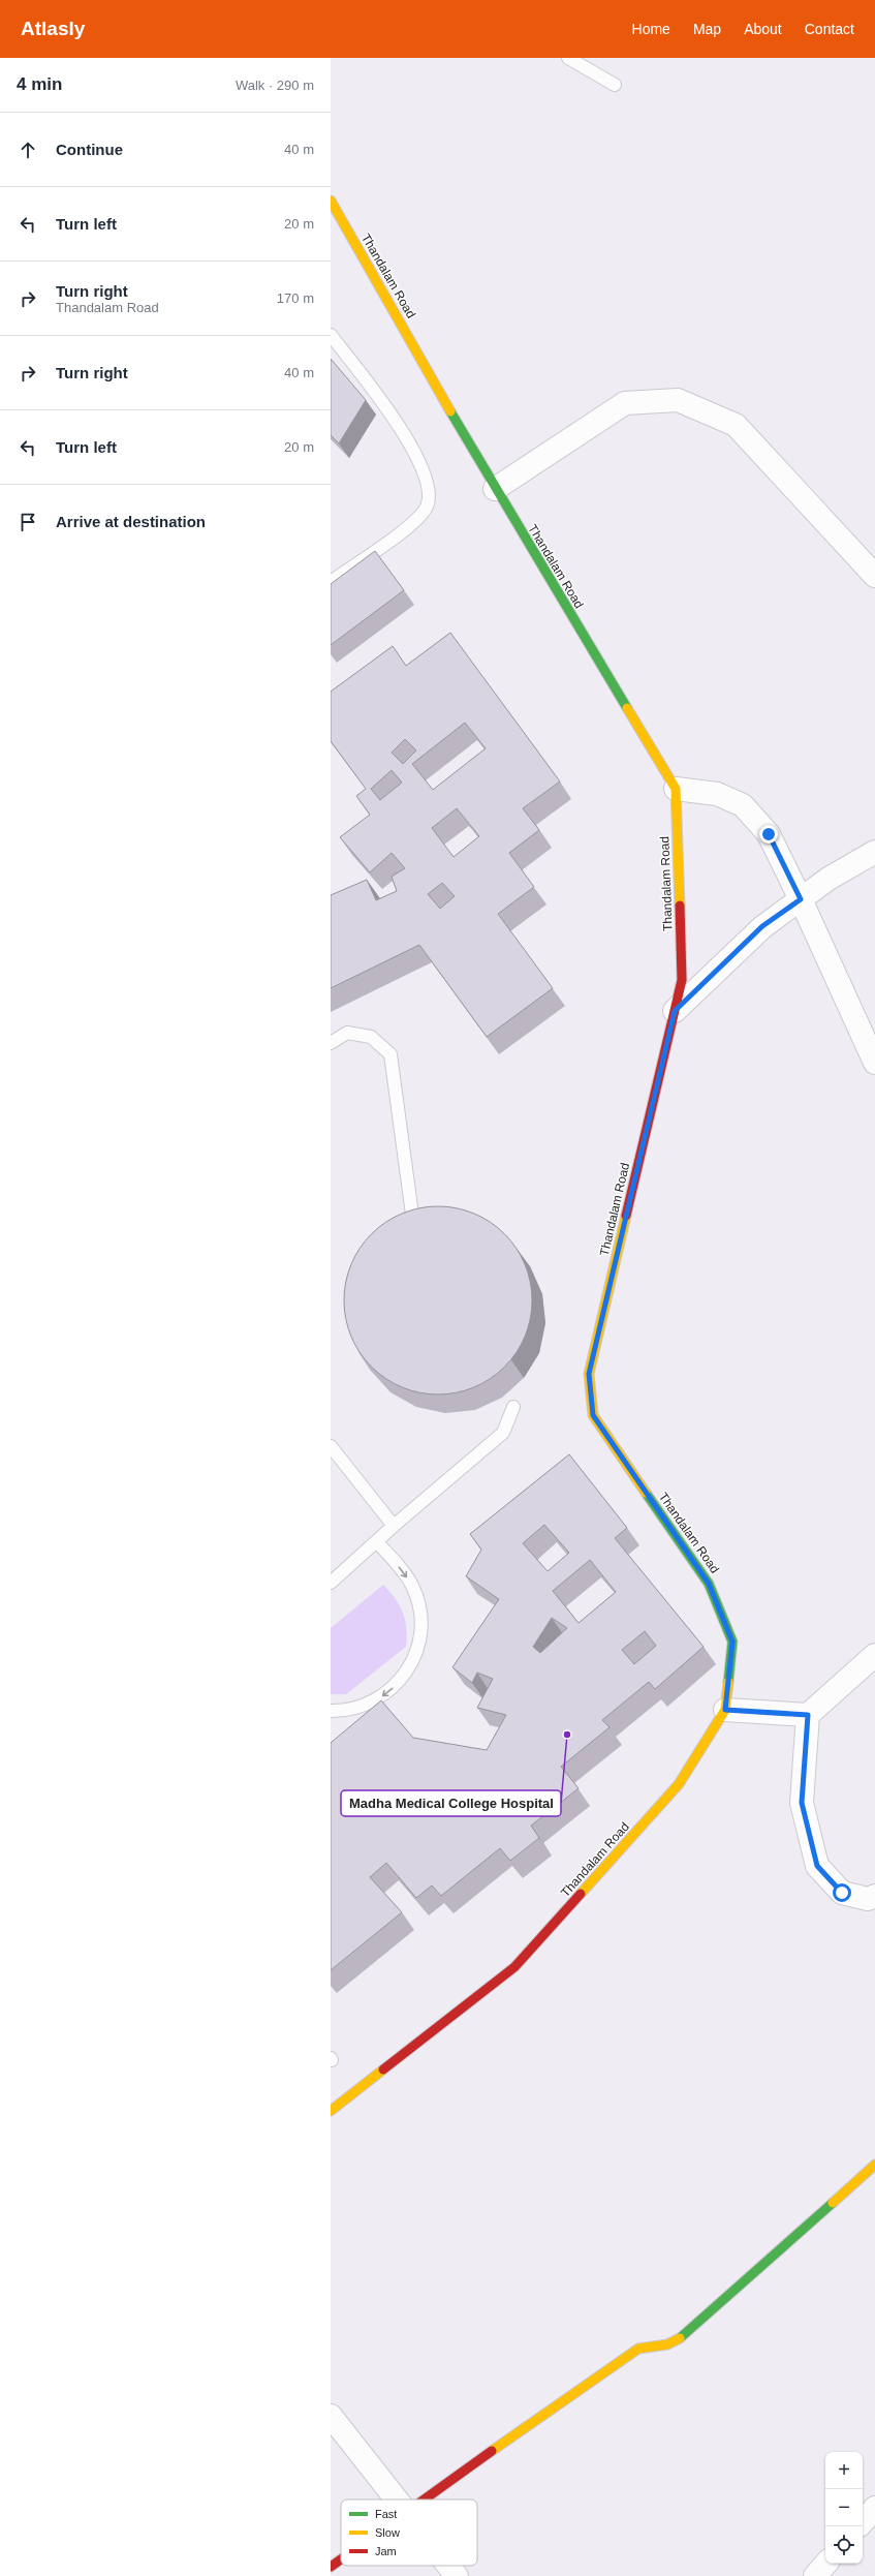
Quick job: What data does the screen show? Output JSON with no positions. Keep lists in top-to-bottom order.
{
  "streets": {
    "street": ["Thandalam Road"]
  },
  "places": ["Madha Medical College Hospital"],
  "legend": ["Fast", "Slow", "Jam"],
  "page": {
    "header": "Atlasly",
    "nav": [
      "Home",
      "Map",
      "About",
      "Contact"
    ],
    "heading": ["4 min", "Walk · 290 m"],
    "list": [
      ["Continue", "40 m"],
      ["Turn left", "20 m"],
      ["Turn right", "Thandalam Road", "170 m"],
      ["Turn right", "40 m"],
      ["Turn left", "20 m"],
      "Arrive at destination"
    ],
    "map_buttons": ["+", "−"]
  }
}
